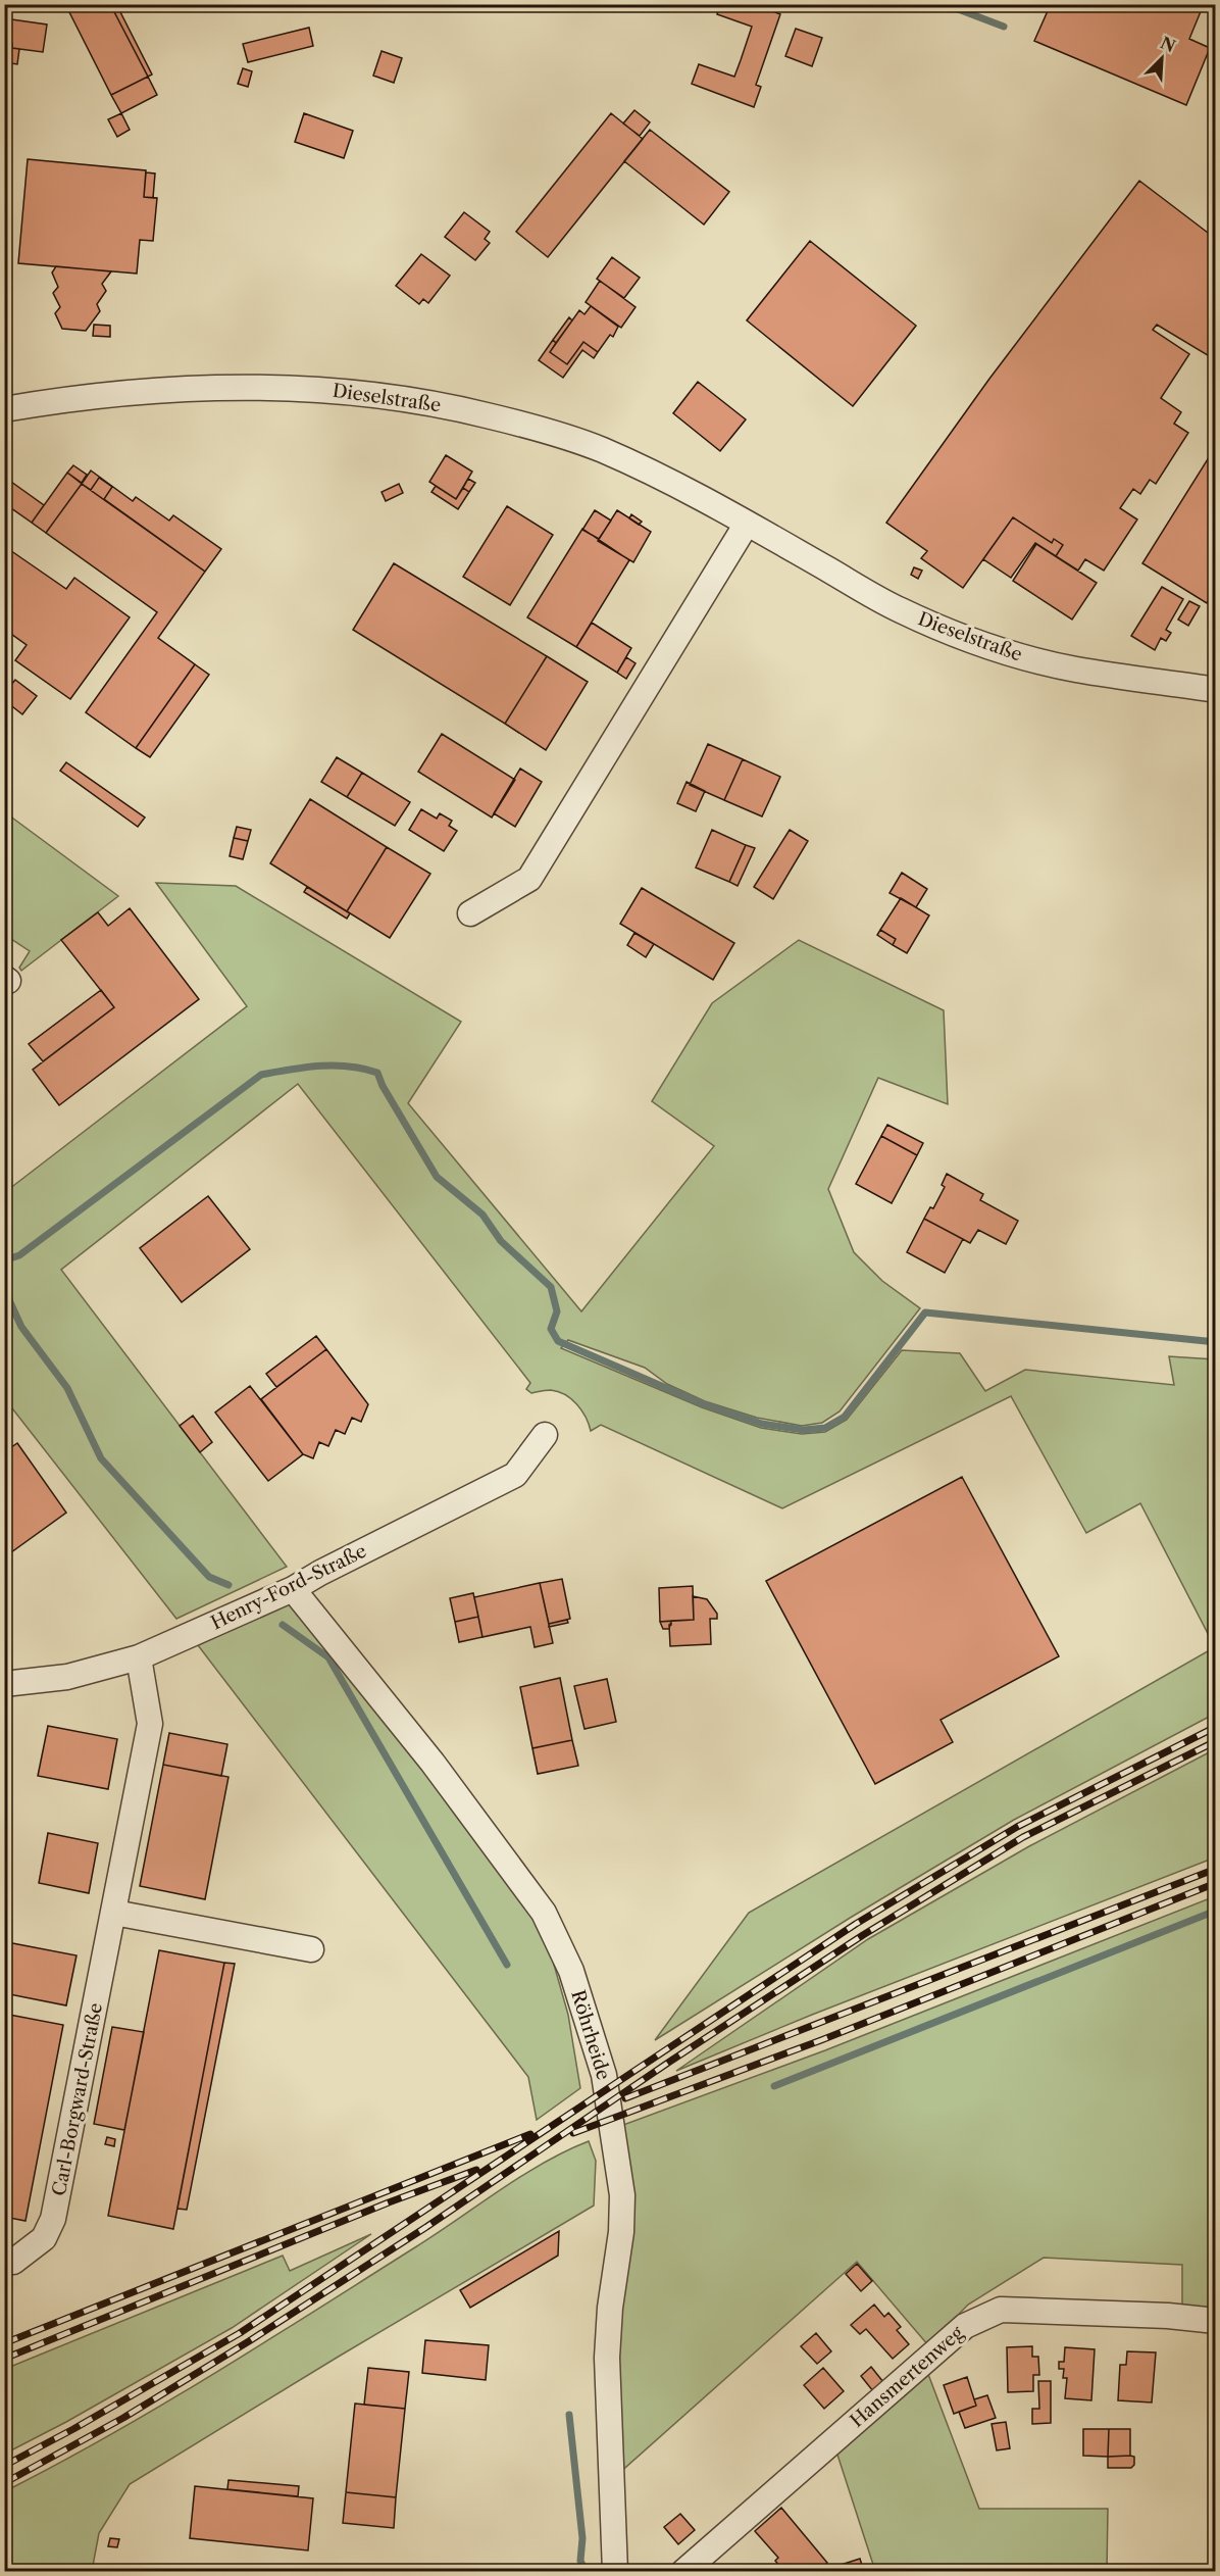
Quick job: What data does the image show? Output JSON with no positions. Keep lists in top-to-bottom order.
{
  "streets": {
    "street": [
      "Dieselstraße",
      "Henry-Ford-Straße",
      "Röhrheide",
      "Carl-Borgward-Straße",
      "Hansmertenweg"
    ]
  },
  "crossings": [
    ["Henry-Ford-Straße", "Röhrheide"],
    ["Henry-Ford-Straße", "Carl-Borgward-Straße"]
  ],
  "north": "top right"
}
